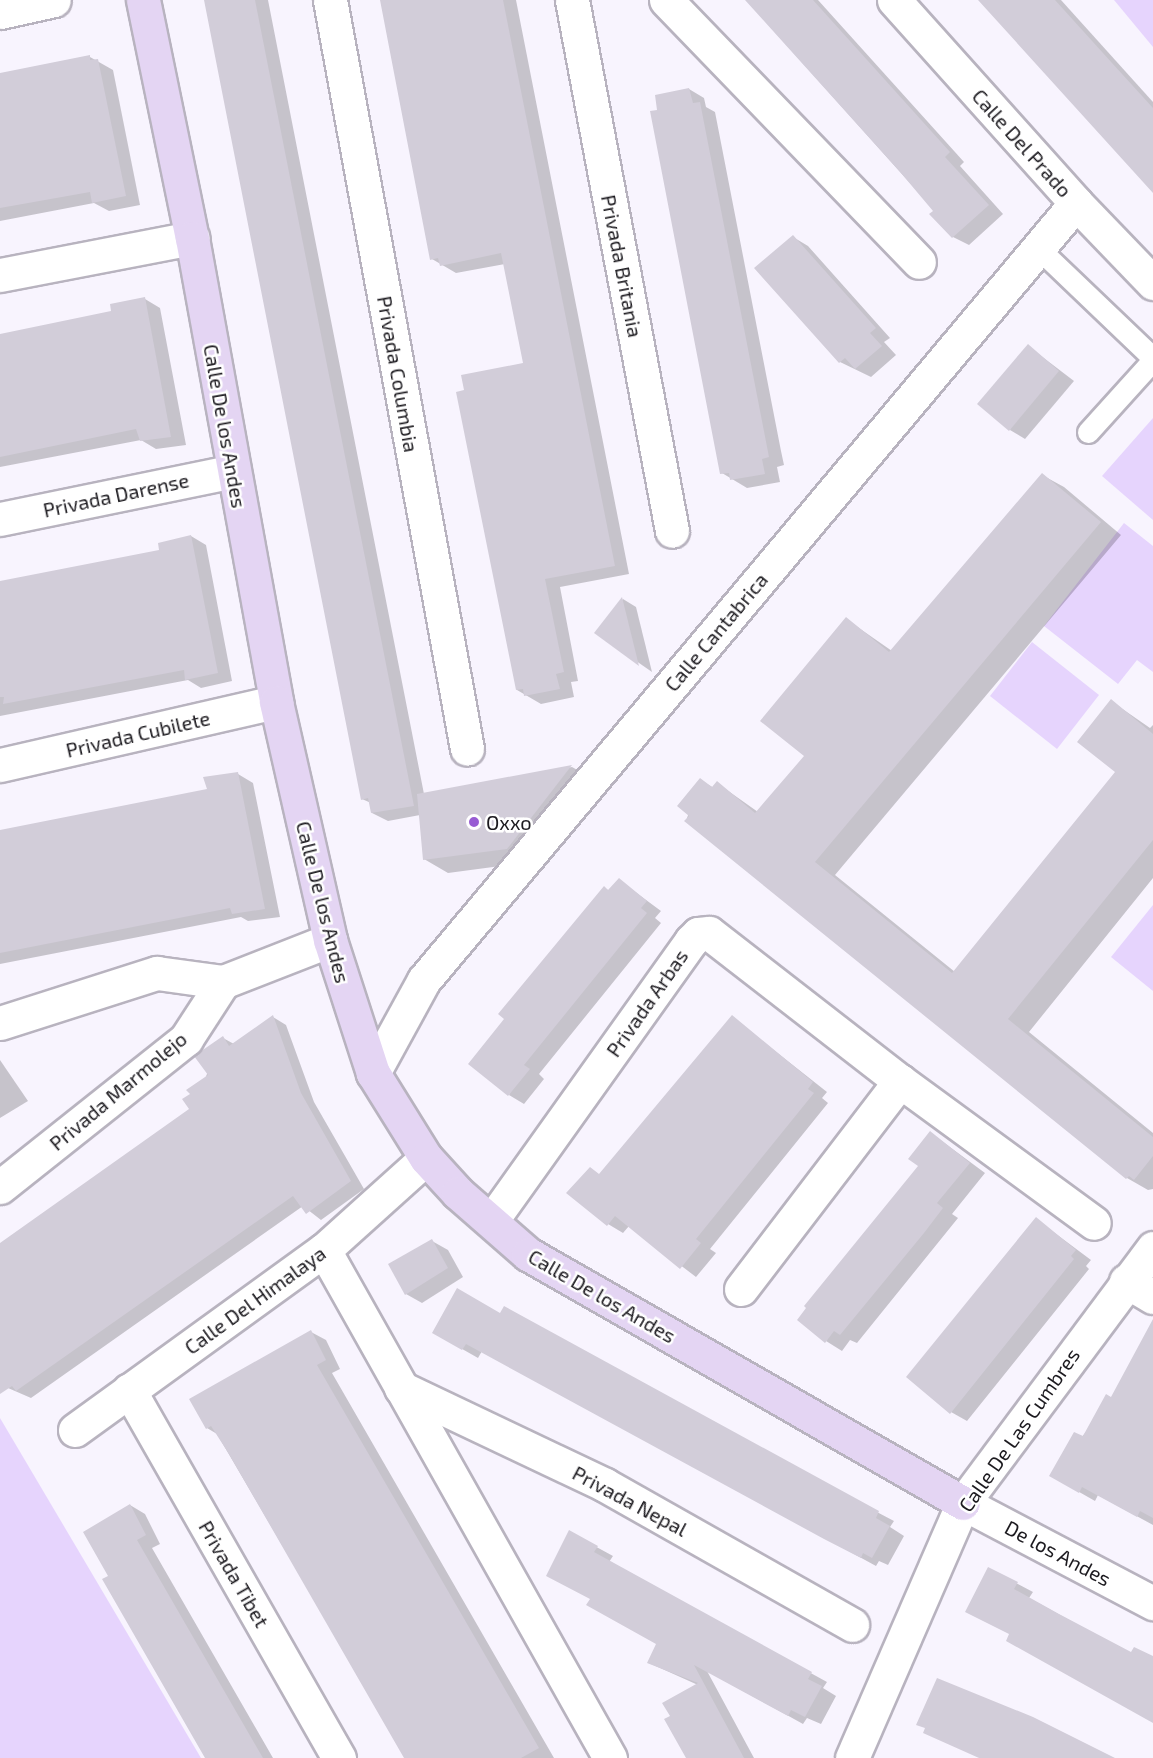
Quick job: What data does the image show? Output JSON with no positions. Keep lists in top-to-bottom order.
{
  "streets": {
    "street": [
      "Calle Del Prado",
      "Privada Britania",
      "Privada Columbia",
      "Calle De los Andes",
      "Privada Darense",
      "Calle Cantabrica",
      "Privada Cubilete",
      "Privada Arbas",
      "Privada Marmolejo",
      "Calle Del Himalaya",
      "Calle De Las Cumbres",
      "Privada Nepal",
      "De los Andes",
      "Privada Tibet"
    ]
  },
  "crossings": [
    ["Calle Del Prado", "Calle Cantabrica"],
    ["Calle De los Andes", "Privada Darense"],
    ["Calle De los Andes", "Calle Cantabrica"],
    ["Calle De los Andes", "Privada Cubilete"],
    ["Calle De los Andes", "Privada Arbas"],
    ["Calle De los Andes", "Calle Del Himalaya"],
    ["Calle De los Andes", "Calle De Las Cumbres"],
    ["Calle De los Andes", "De los Andes"],
    ["Calle Del Himalaya", "Privada Tibet"],
    ["Calle De Las Cumbres", "De los Andes"]
  ],
  "places": ["Oxxo"]
}
